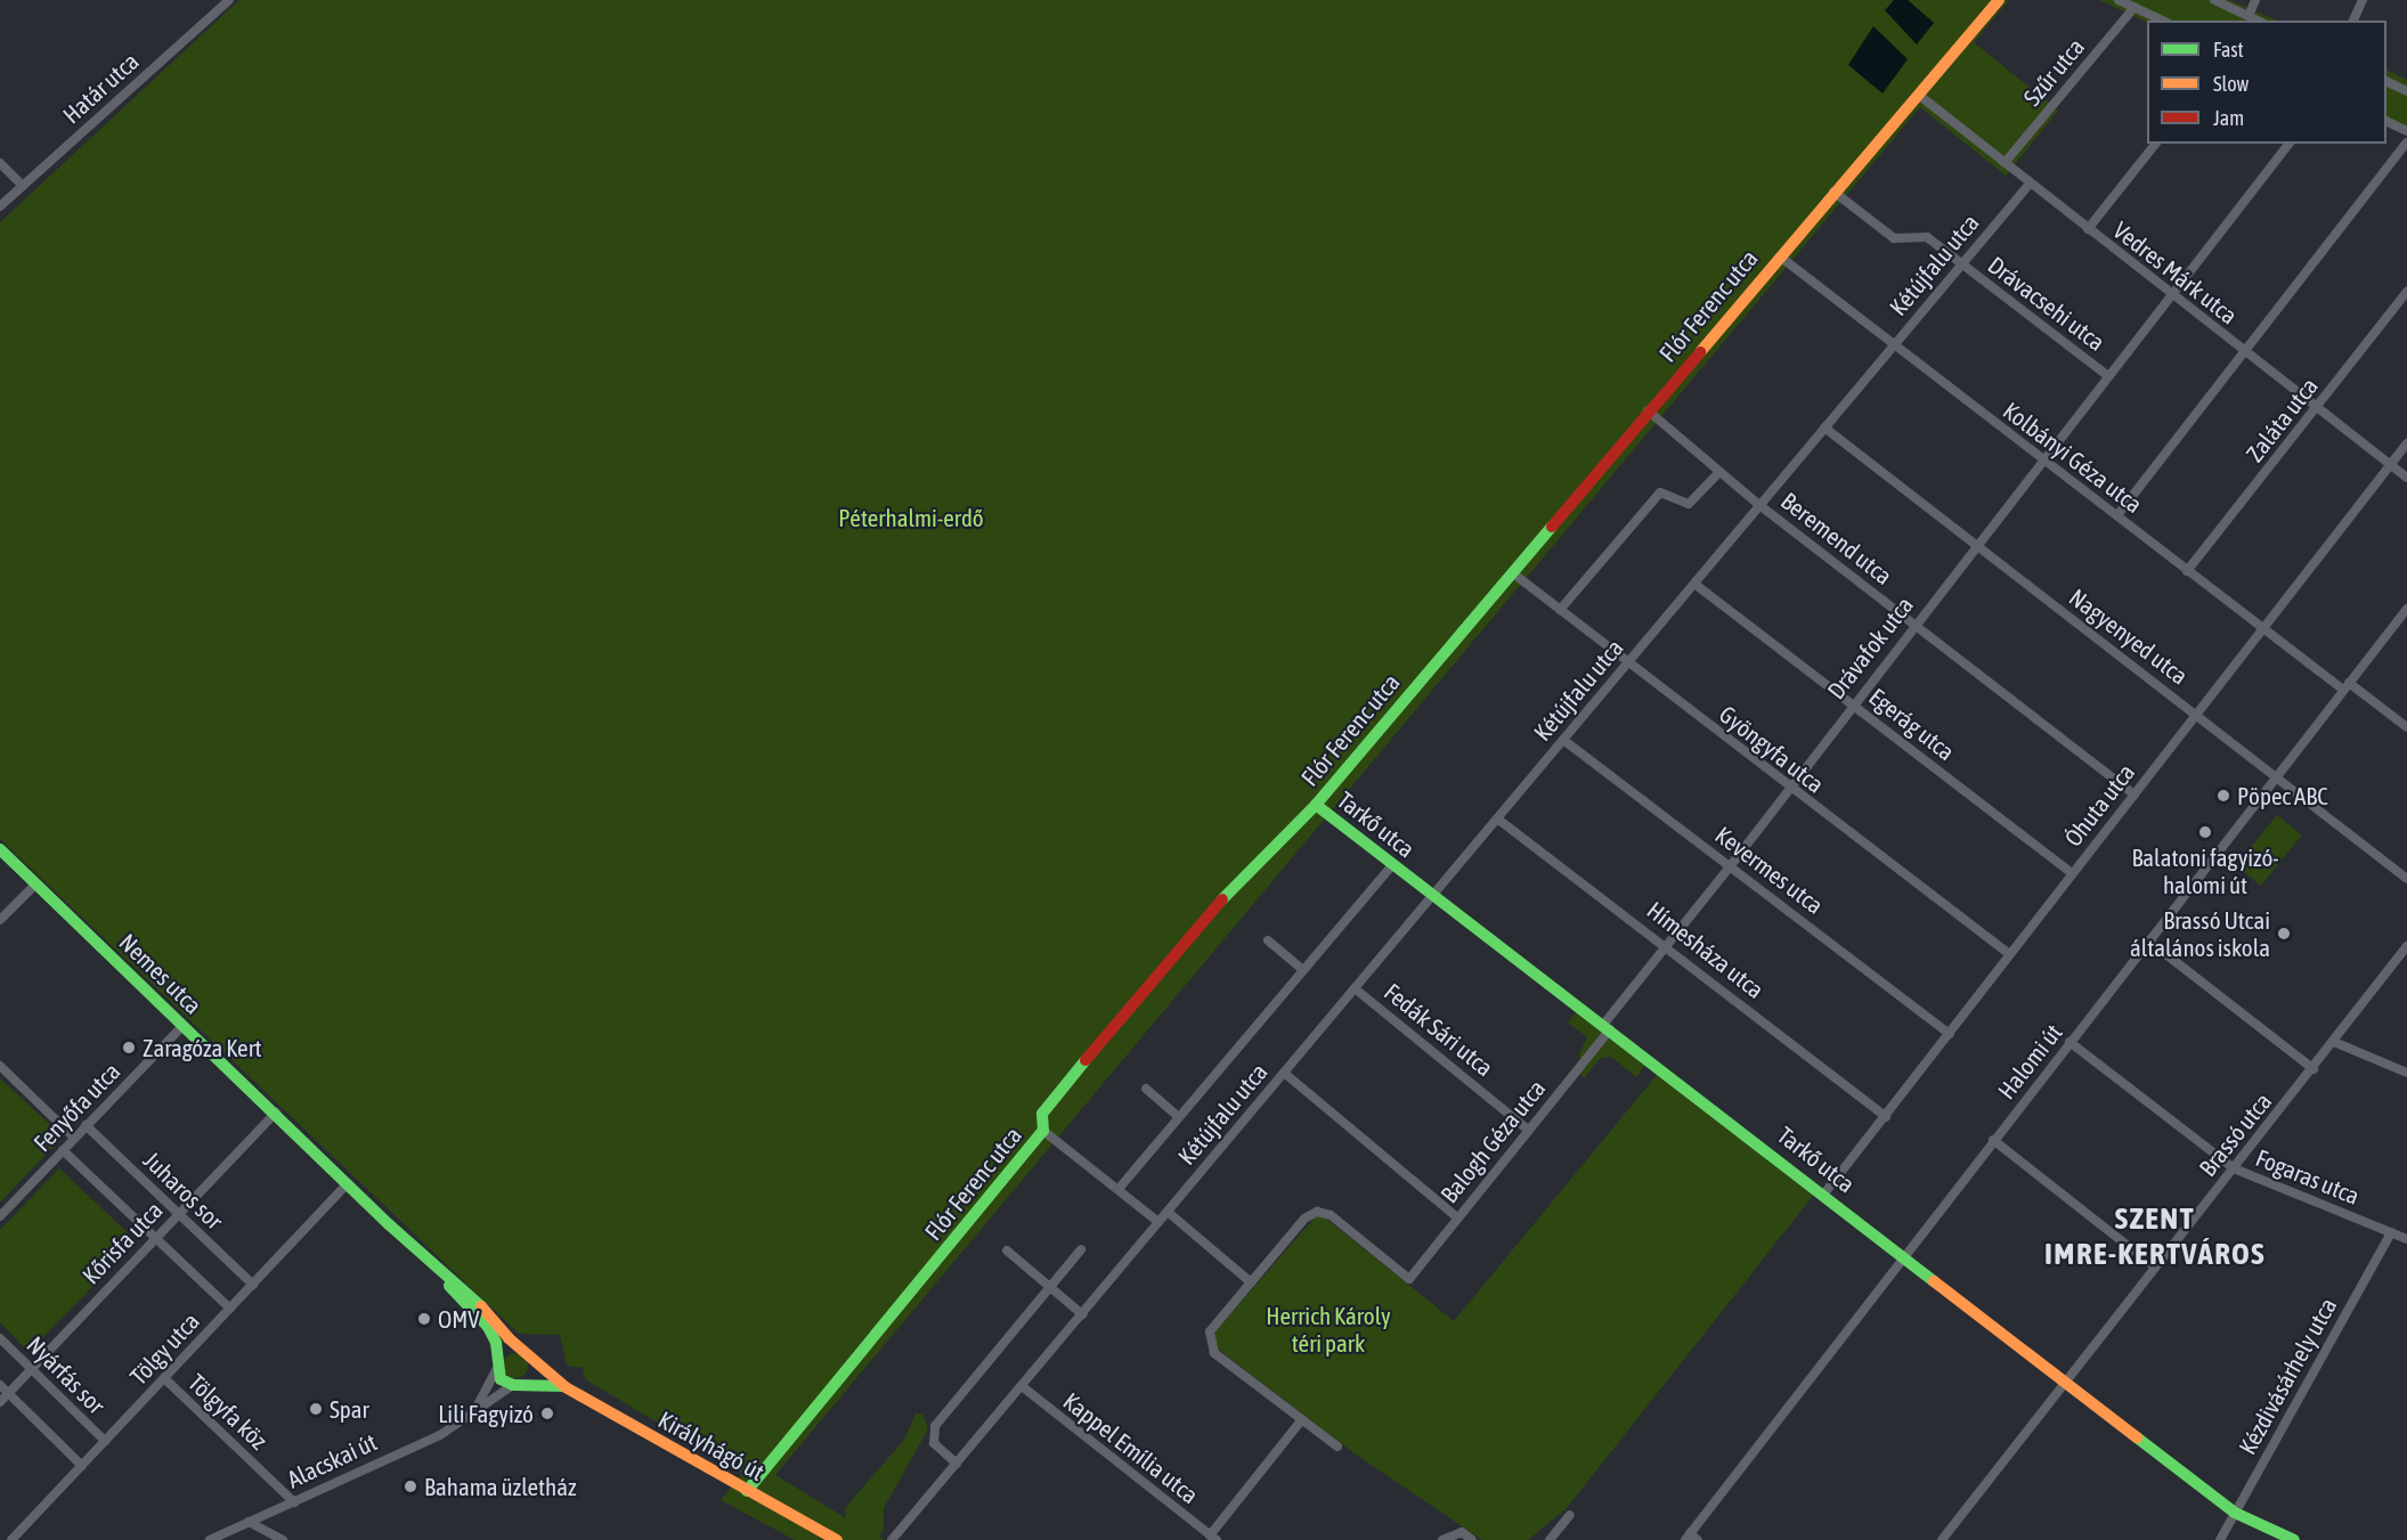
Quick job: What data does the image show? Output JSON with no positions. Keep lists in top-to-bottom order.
{
  "streets": {
    "street": [
      "Szűr utca",
      "Határ utca",
      "Kétújfalu utca",
      "Vedres Márk utca",
      "Drávacsehi utca",
      "Flór Ferenc utca",
      "Zaláta utca",
      "Kolbányi Géza utca",
      "Beremend utca",
      "Nagyenyed utca",
      "Drávafok utca",
      "Egerág utca",
      "Gyöngyfa utca",
      "Óhuta utca",
      "Tarkő utca",
      "Kevermes utca",
      "Hímesháza utca",
      "Nemes utca",
      "Fedák Sári utca",
      "Halomi út",
      "Fenyőfa utca",
      "Brassó utca",
      "Balogh Géza utca",
      "Fogaras utca",
      "Juharos sor",
      "Kőrisfa utca",
      "Tölgy utca",
      "Nyárfás sor",
      "Kézdivásárhely utca",
      "Tölgyfa köz",
      "Királyhágó út",
      "Kappel Emília utca",
      "Alacskai út"
    ]
  },
  "crossings": [
    ["Szűr utca", "Vedres Márk utca"],
    ["Kétújfalu utca", "Vedres Márk utca"],
    ["Kétújfalu utca", "Drávacsehi utca"],
    ["Kétújfalu utca", "Kolbányi Géza utca"],
    ["Kétújfalu utca", "Beremend utca"],
    ["Kétújfalu utca", "Nagyenyed utca"],
    ["Kétújfalu utca", "Egerág utca"],
    ["Kétújfalu utca", "Gyöngyfa utca"],
    ["Kétújfalu utca", "Tarkő utca"],
    ["Kétújfalu utca", "Kevermes utca"],
    ["Kétújfalu utca", "Hímesháza utca"],
    ["Kétújfalu utca", "Fedák Sári utca"],
    ["Kétújfalu utca", "Kappel Emília utca"],
    ["Vedres Márk utca", "Flór Ferenc utca"],
    ["Vedres Márk utca", "Zaláta utca"],
    ["Vedres Márk utca", "Drávafok utca"],
    ["Vedres Márk utca", "Óhuta utca"],
    ["Drávacsehi utca", "Flór Ferenc utca"],
    ["Drávacsehi utca", "Drávafok utca"],
    ["Flór Ferenc utca", "Kolbányi Géza utca"],
    ["Flór Ferenc utca", "Beremend utca"],
    ["Flór Ferenc utca", "Gyöngyfa utca"],
    ["Flór Ferenc utca", "Tarkő utca"],
    ["Flór Ferenc utca", "Királyhágó út"],
    ["Zaláta utca", "Kolbányi Géza utca"],
    ["Kolbányi Géza utca", "Drávafok utca"],
    ["Kolbányi Géza utca", "Óhuta utca"],
    ["Kolbányi Géza utca", "Halomi út"],
    ["Beremend utca", "Drávafok utca"],
    ["Beremend utca", "Óhuta utca"],
    ["Nagyenyed utca", "Drávafok utca"],
    ["Nagyenyed utca", "Óhuta utca"],
    ["Nagyenyed utca", "Halomi út"],
    ["Drávafok utca", "Egerág utca"],
    ["Drávafok utca", "Gyöngyfa utca"],
    ["Drávafok utca", "Tarkő utca"],
    ["Drávafok utca", "Kevermes utca"],
    ["Drávafok utca", "Hímesháza utca"],
    ["Drávafok utca", "Balogh Géza utca"],
    ["Egerág utca", "Óhuta utca"],
    ["Gyöngyfa utca", "Óhuta utca"],
    ["Óhuta utca", "Tarkő utca"],
    ["Óhuta utca", "Kevermes utca"],
    ["Óhuta utca", "Hímesháza utca"],
    ["Tarkő utca", "Halomi út"],
    ["Tarkő utca", "Brassó utca"],
    ["Tarkő utca", "Balogh Géza utca"],
    ["Tarkő utca", "Kézdivásárhely utca"],
    ["Nemes utca", "Fenyőfa utca"],
    ["Nemes utca", "Kőrisfa utca"],
    ["Nemes utca", "Tölgy utca"],
    ["Nemes utca", "Királyhágó út"],
    ["Nemes utca", "Alacskai út"],
    ["Fedák Sári utca", "Balogh Géza utca"],
    ["Halomi út", "Fogaras utca"],
    ["Fenyőfa utca", "Juharos sor"],
    ["Brassó utca", "Fogaras utca"],
    ["Fogaras utca", "Kézdivásárhely utca"],
    ["Juharos sor", "Kőrisfa utca"],
    ["Juharos sor", "Tölgy utca"],
    ["Kőrisfa utca", "Nyárfás sor"],
    ["Tölgy utca", "Nyárfás sor"],
    ["Tölgy utca", "Tölgyfa köz"],
    ["Tölgyfa köz", "Alacskai út"],
    ["Királyhágó út", "Alacskai út"]
  ],
  "districts": ["SZENT IMRE-KERTVÁROS"],
  "parks": ["Péterhalmi-erdő", "Herrich Károly téri park"],
  "places": [
    "Pöpec ABC",
    "Balatoni fagyizó- halomi út",
    "Brassó Utcai általános iskola",
    "Zaragóza Kert",
    "OMV",
    "Spar",
    "Lili Fagyizó",
    "Bahama üzletház"
  ],
  "legend": ["Fast", "Slow", "Jam"]
}
